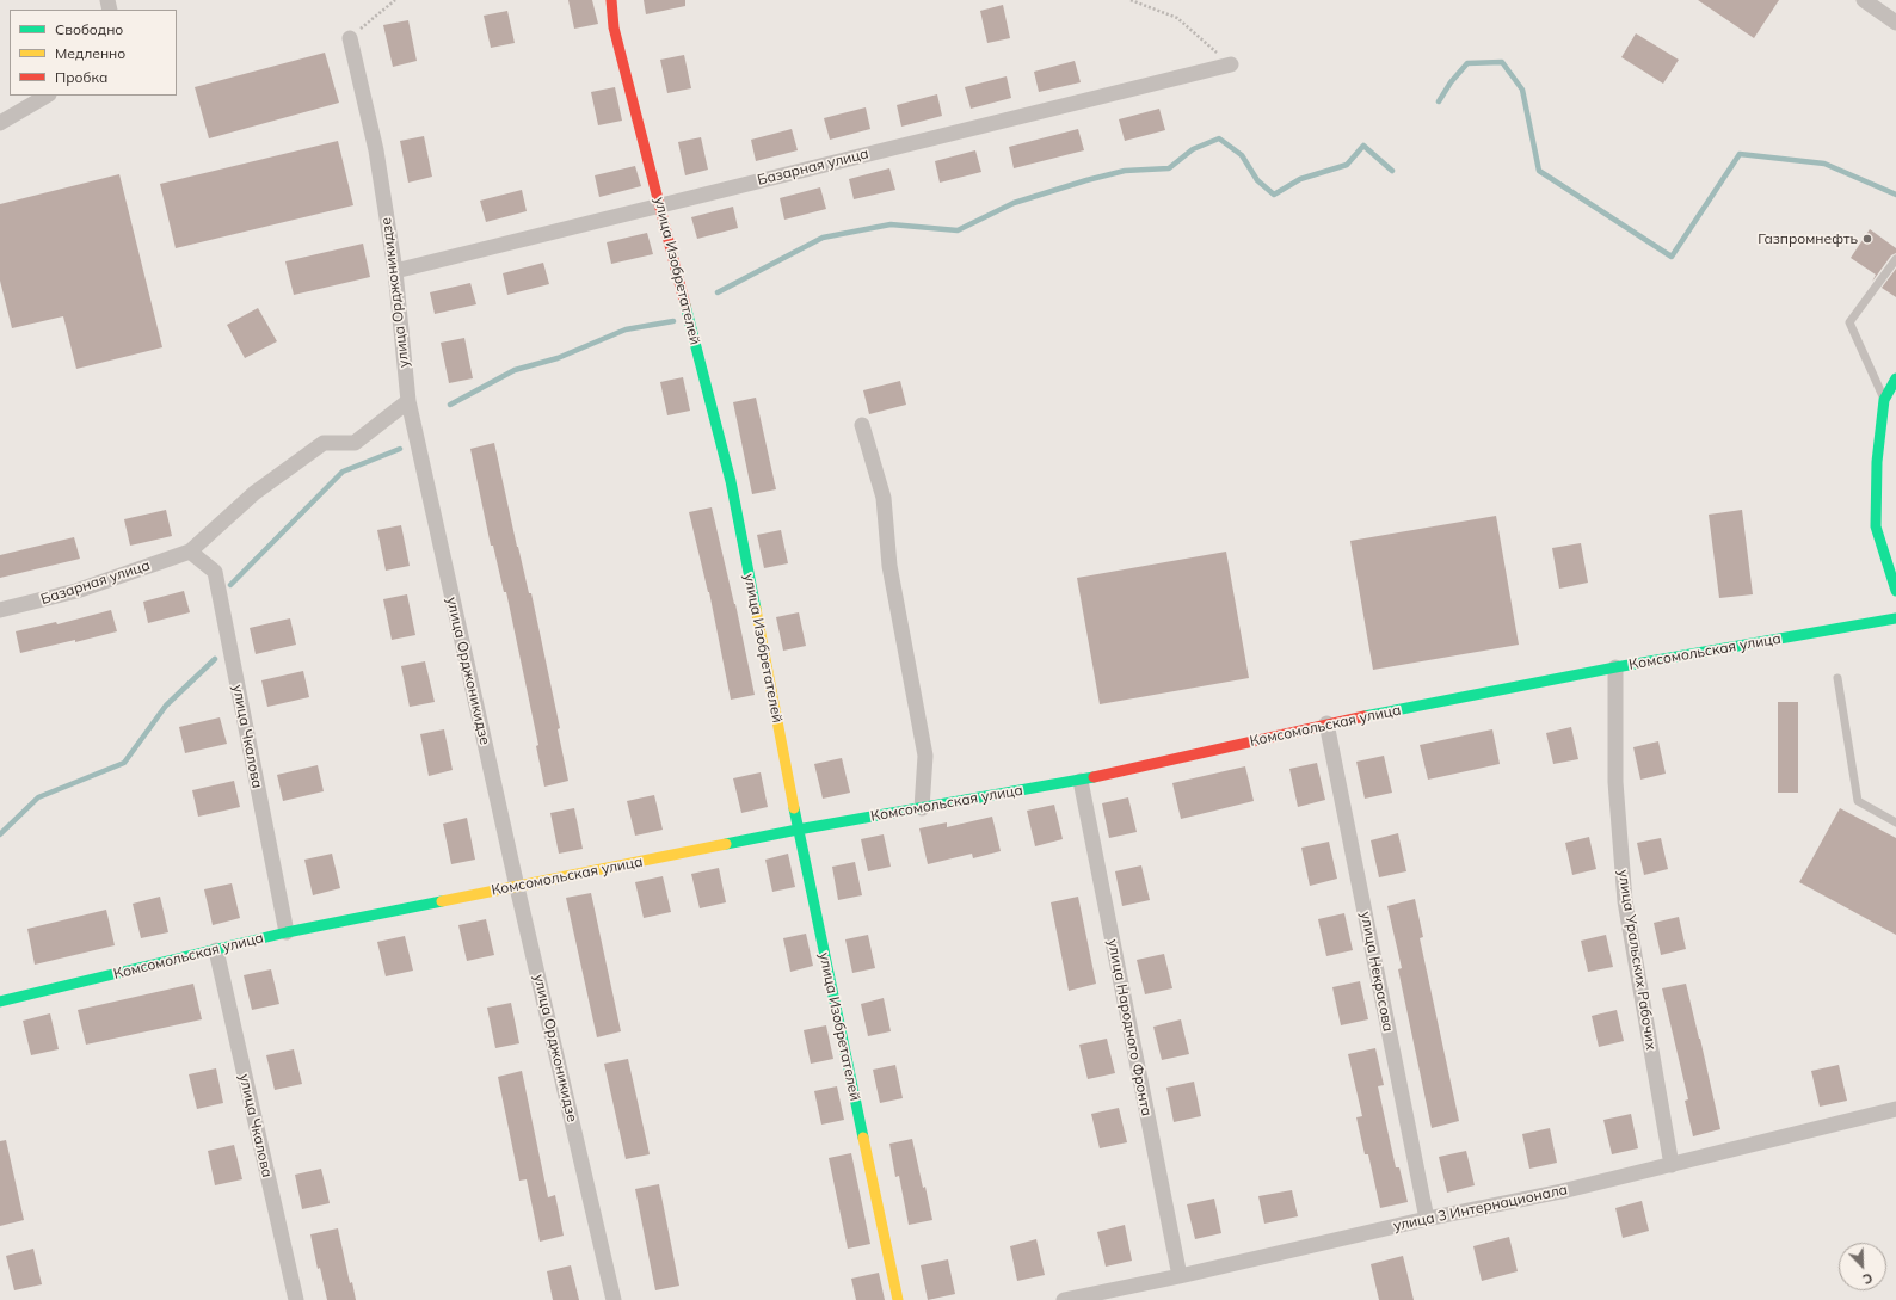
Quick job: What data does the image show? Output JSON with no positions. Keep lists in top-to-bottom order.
{
  "streets": {
    "street": [
      "Базарная улица",
      "улица Изобретателей",
      "улица Орджоникидзе",
      "Комсомольская улица",
      "улица Чкалова",
      "улица Уральских Рабочих",
      "улица Некрасова",
      "улица Народного Фронта",
      "улица 3 Интернационала"
    ]
  },
  "crossings": [
    ["Базарная улица", "улица Изобретателей"],
    ["Базарная улица", "улица Орджоникидзе"],
    ["Базарная улица", "улица Чкалова"],
    ["улица Изобретателей", "Комсомольская улица"],
    ["улица Орджоникидзе", "Комсомольская улица"],
    ["Комсомольская улица", "улица Чкалова"],
    ["Комсомольская улица", "улица Уральских Рабочих"],
    ["Комсомольская улица", "улица Некрасова"],
    ["Комсомольская улица", "улица Народного Фронта"],
    ["улица Уральских Рабочих", "улица 3 Интернационала"],
    ["улица Некрасова", "улица 3 Интернационала"],
    ["улица Народного Фронта", "улица 3 Интернационала"]
  ],
  "places": ["Газпромнефть"],
  "legend": ["Свободно", "Медленно", "Пробка"],
  "north": "bottom right"
}
